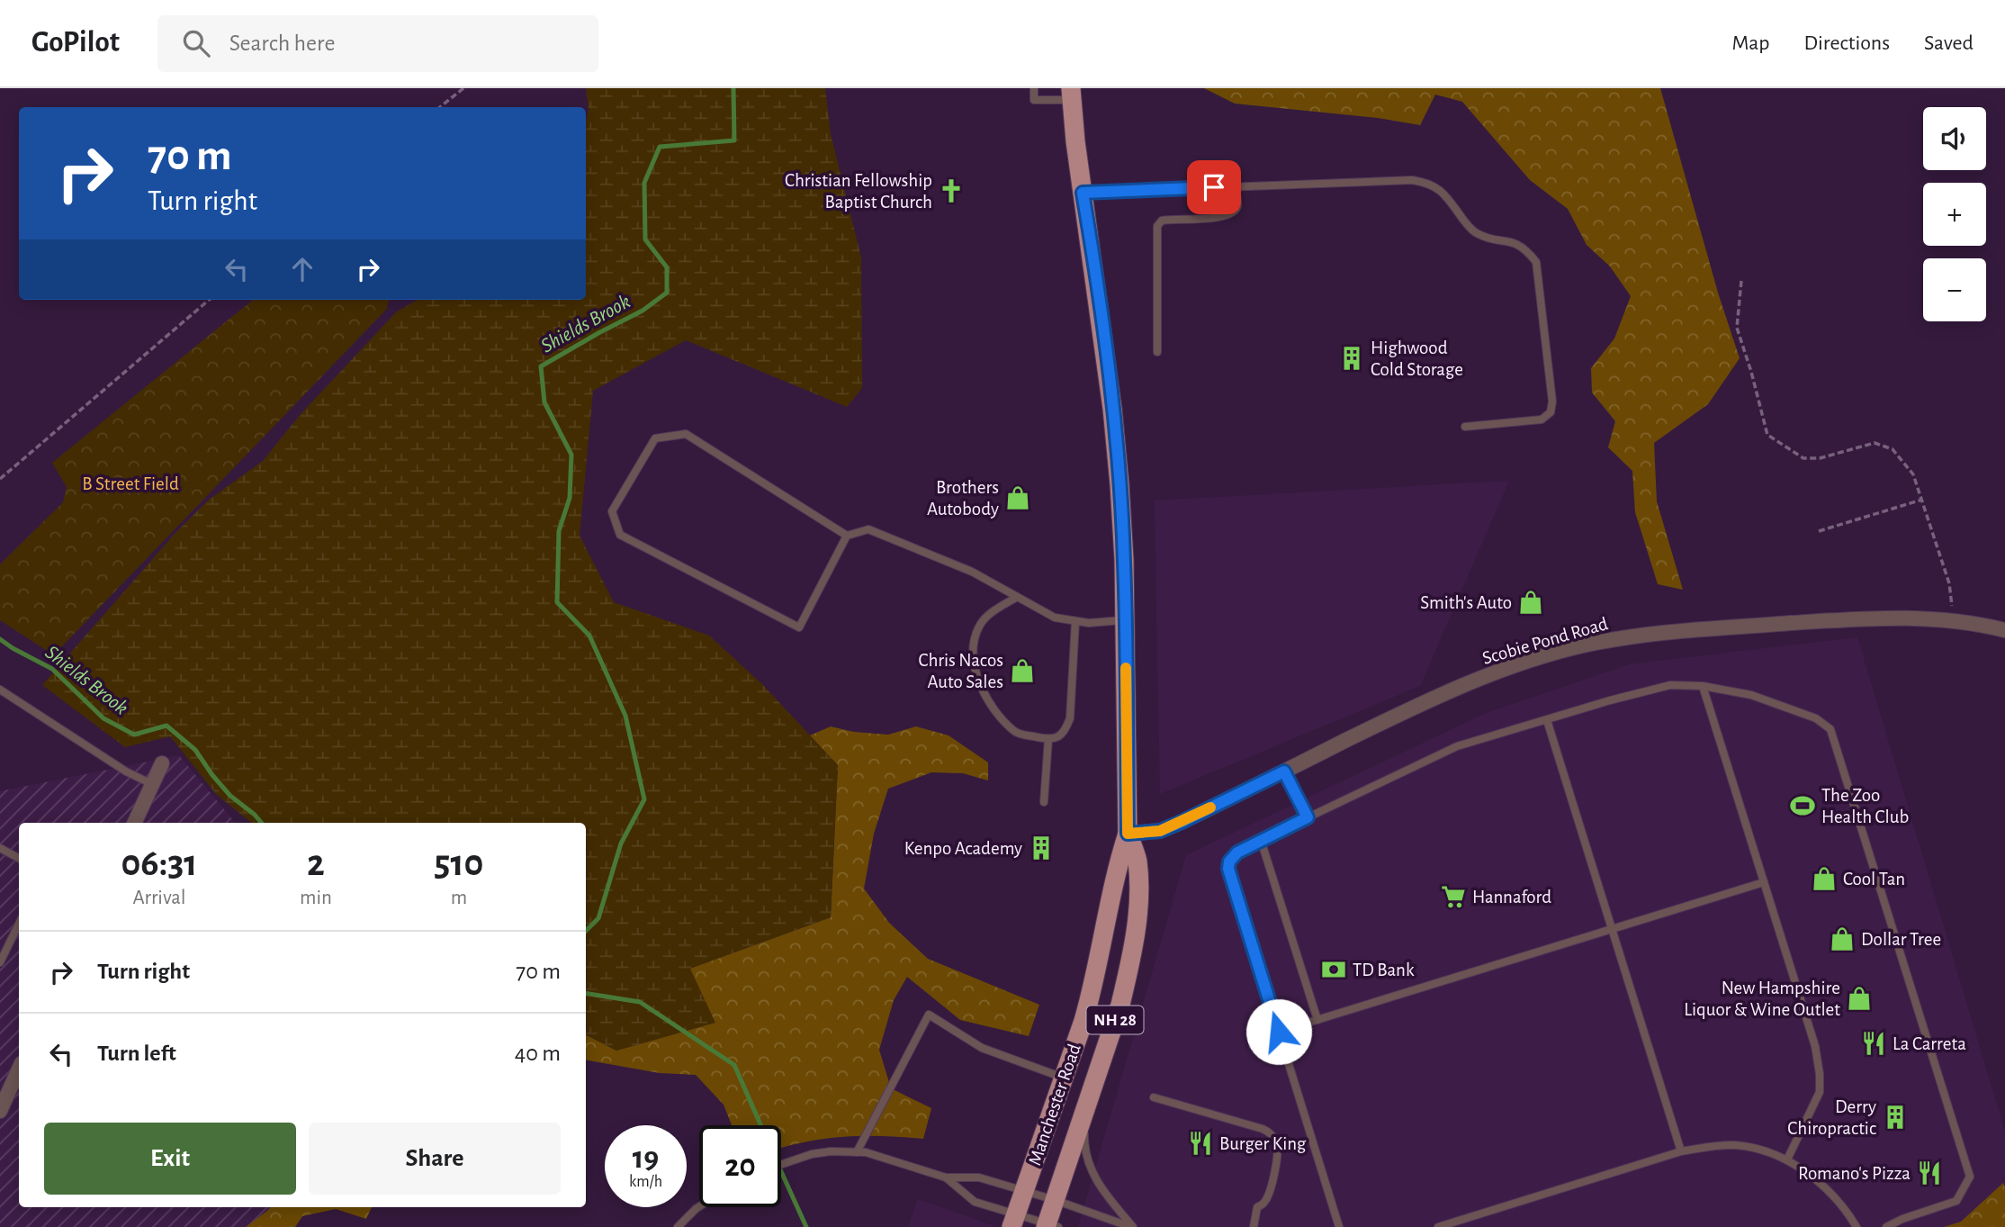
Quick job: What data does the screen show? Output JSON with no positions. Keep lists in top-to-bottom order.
{
  "streets": {
    "main road": ["NH 28", "Manchester Road"],
    "street": ["Scobie Pond Road"]
  },
  "crossings": [
    ["Scobie Pond Road", "Manchester Road"],
    ["NH 28", "Manchester Road"]
  ],
  "water": ["Shields Brook"],
  "parks": ["B Street Field"],
  "places": {
    "church": ["Christian Fellowship Baptist Church"],
    "building": ["Highwood Cold Storage", "Kenpo Academy", "Derry Chiropractic"],
    "shop": [
      "Brothers Autobody",
      "Smith's Auto",
      "Chris Nacos Auto Sales",
      "Cool Tan",
      "Dollar Tree",
      "New Hampshire Liquor & Wine Outlet"
    ],
    "sports": ["The Zoo Health Club"],
    "supermarket": ["Hannaford"],
    "bank": ["TD Bank"],
    "restaurant": ["La Carreta", "Burger King", "Romano's Pizza"]
  },
  "page": {
    "header": "GoPilot",
    "search": "Search here",
    "nav": ["Map", "Directions", "Saved"],
    "map_buttons": ["+", "−"],
    "turn": ["70 m", "Turn right"],
    "eta": [
      "06:31",
      "Arrival",
      "2",
      "min",
      "510",
      "m"
    ],
    "list": [
      {
        "name": "Turn right",
        "value": "70 m"
      },
      {
        "name": "Turn left",
        "value": "40 m"
      }
    ],
    "buttons": ["Exit", "Share"],
    "speed": "19 km/h",
    "limit": "20"
  }
}
